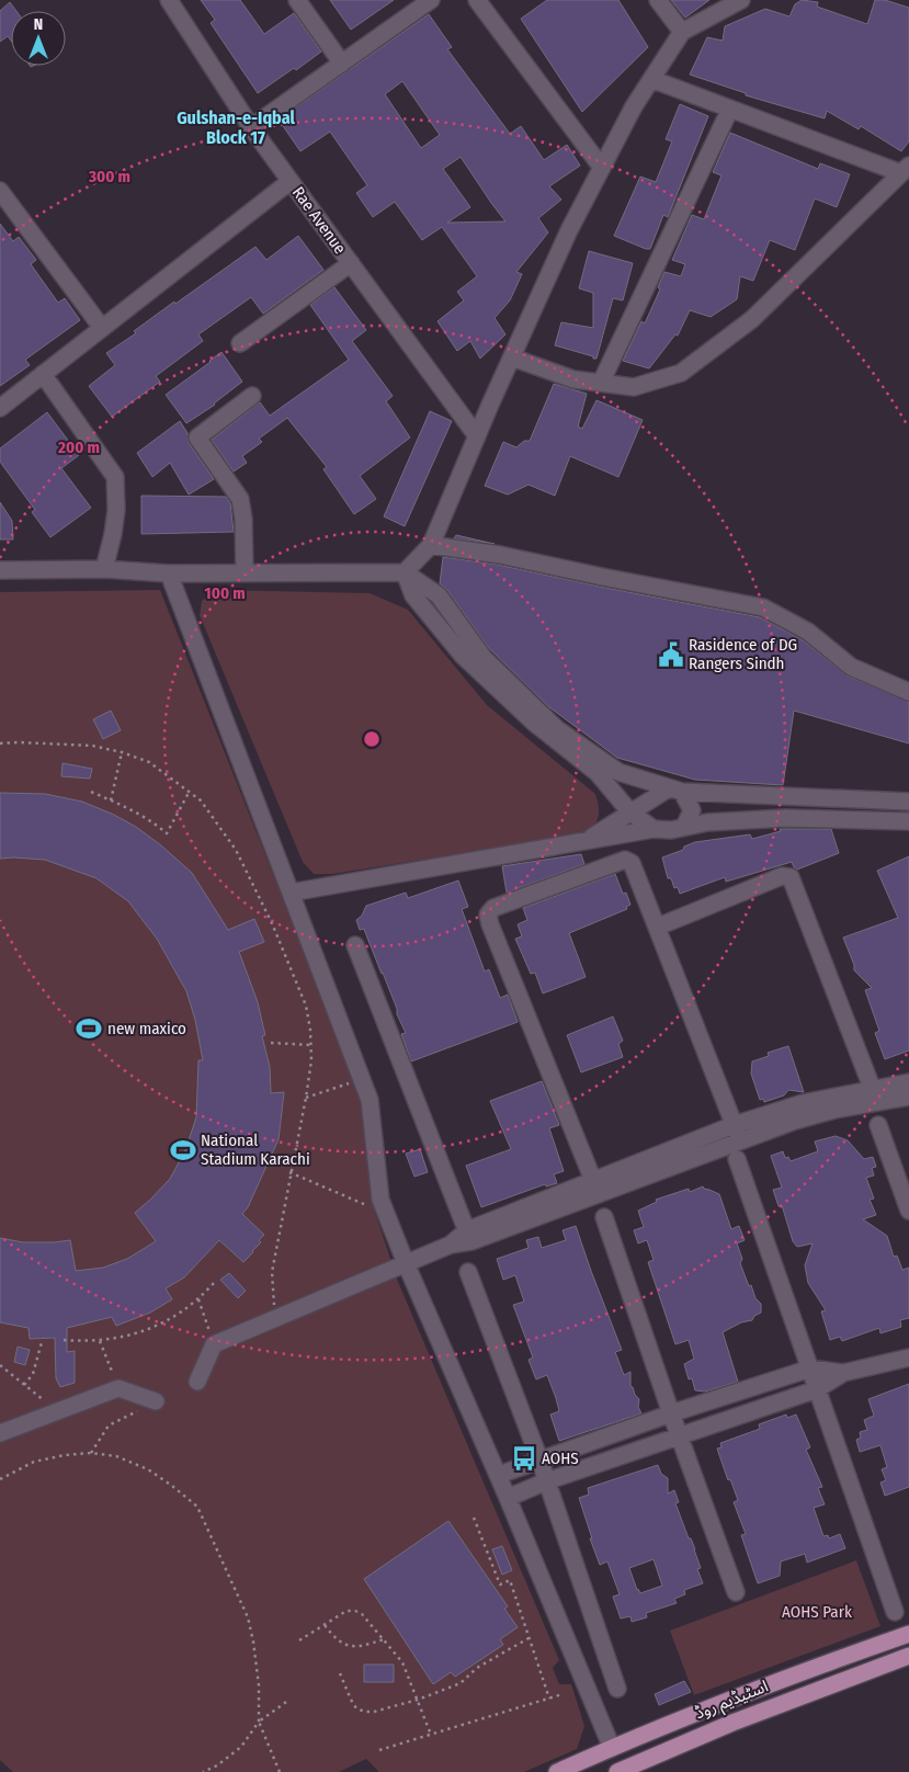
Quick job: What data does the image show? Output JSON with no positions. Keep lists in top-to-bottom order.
{
  "streets": {
    "main road": ["اسٹیڈیم روڈ"],
    "street": ["Rae Avenue"]
  },
  "districts": ["Gulshan-e-Iqbal Block 17"],
  "parks": ["AOHS Park"],
  "places": {
    "public building": ["Rasidence of DG Rangers Sindh"],
    "sports": ["new maxico", "National Stadium Karachi"],
    "bus stop": ["AOHS"]
  },
  "north": "top",
  "rings": ["300 m", "200 m", "100 m"]
}
